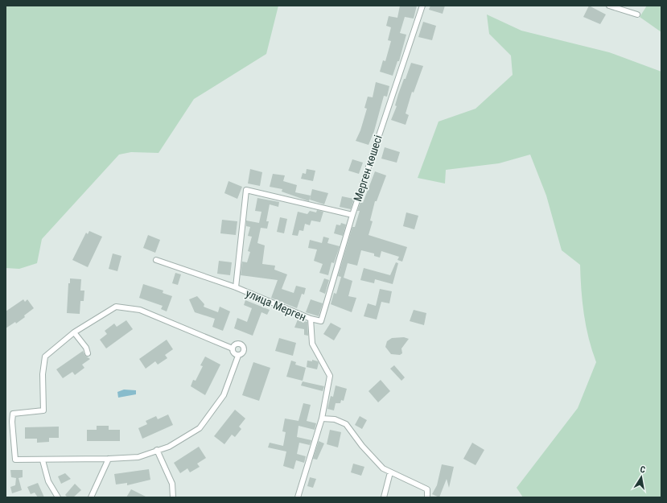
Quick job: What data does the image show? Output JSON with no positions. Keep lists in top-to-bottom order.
{
  "streets": {
    "street": ["Мерген көшесі", "улица Мерген"]
  },
  "crossings": [
    ["Мерген көшесі", "улица Мерген"]
  ],
  "north": "top"
}
